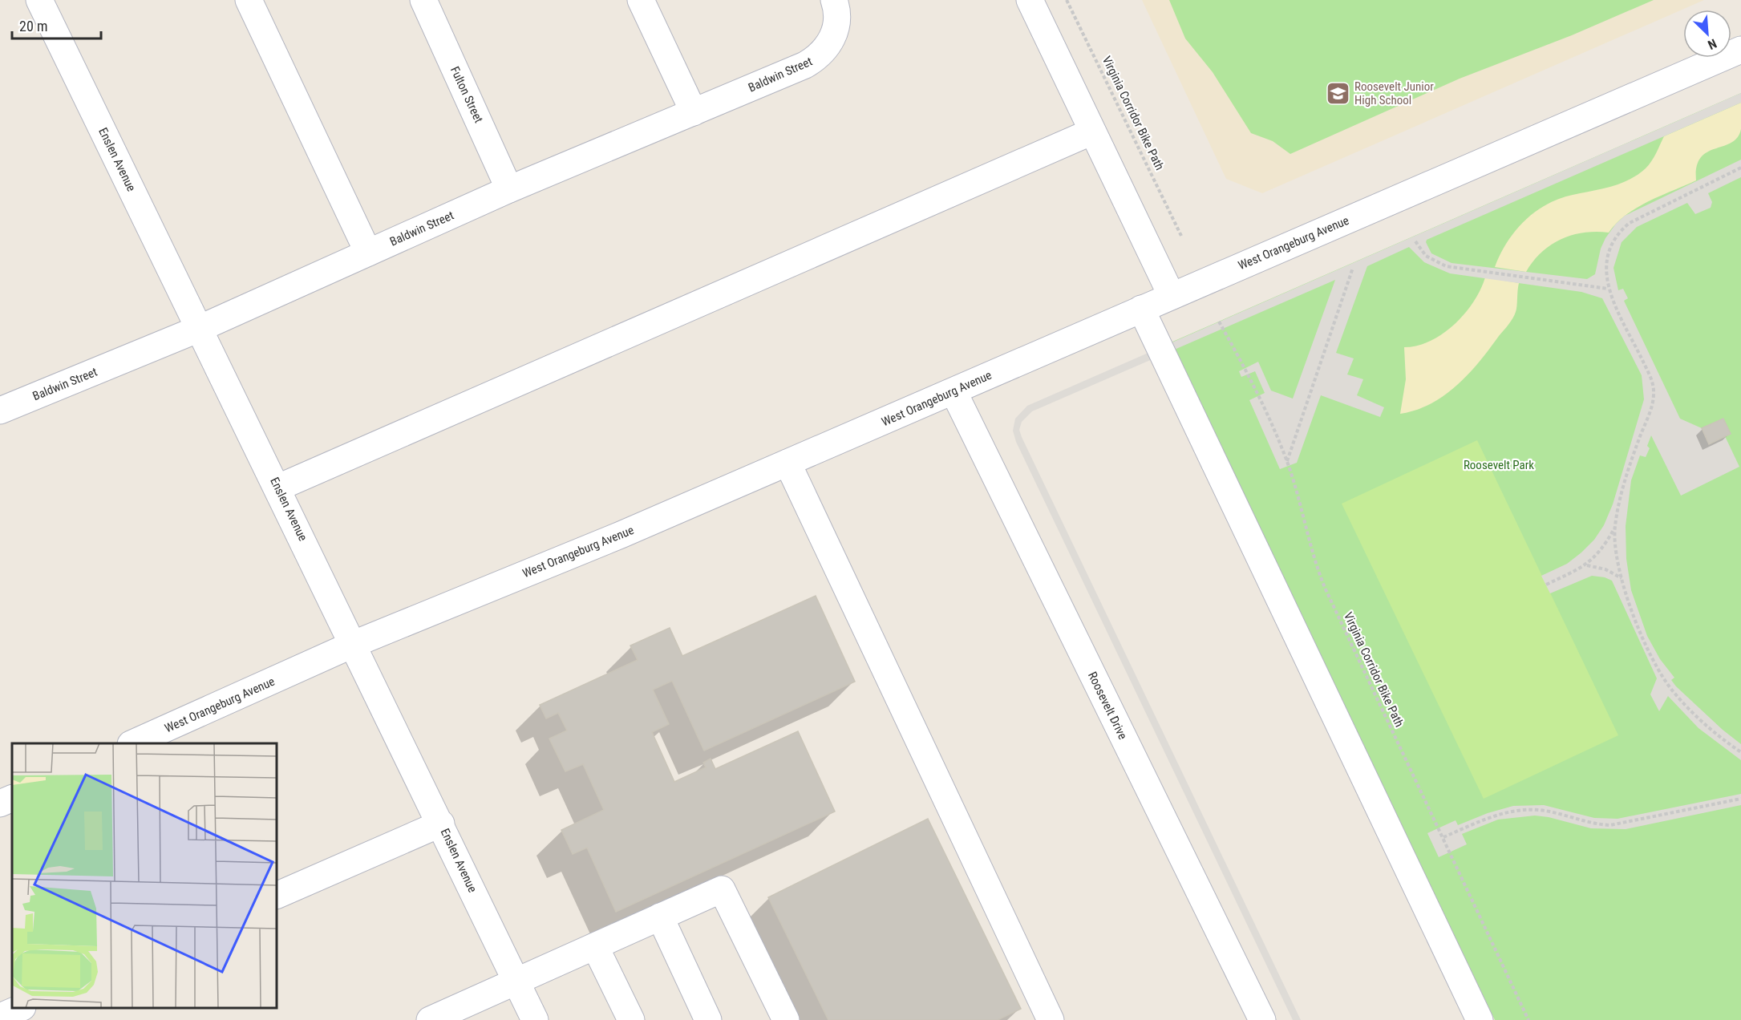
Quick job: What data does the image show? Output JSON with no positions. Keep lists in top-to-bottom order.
{
  "streets": {
    "street": [
      "Baldwin Street",
      "Fulton Street",
      "Enslen Avenue",
      "West Orangeburg Avenue",
      "Roosevelt Drive"
    ],
    "path": ["Virginia Corridor Bike Path"]
  },
  "crossings": [
    ["Baldwin Street", "Fulton Street"],
    ["Baldwin Street", "Enslen Avenue"],
    ["Enslen Avenue", "West Orangeburg Avenue"],
    ["West Orangeburg Avenue", "Roosevelt Drive"]
  ],
  "parks": ["Roosevelt Park"],
  "places": {
    "school or university": ["Roosevelt Junior High School"]
  },
  "scale_bar": "20 m",
  "north": "bottom right"
}
